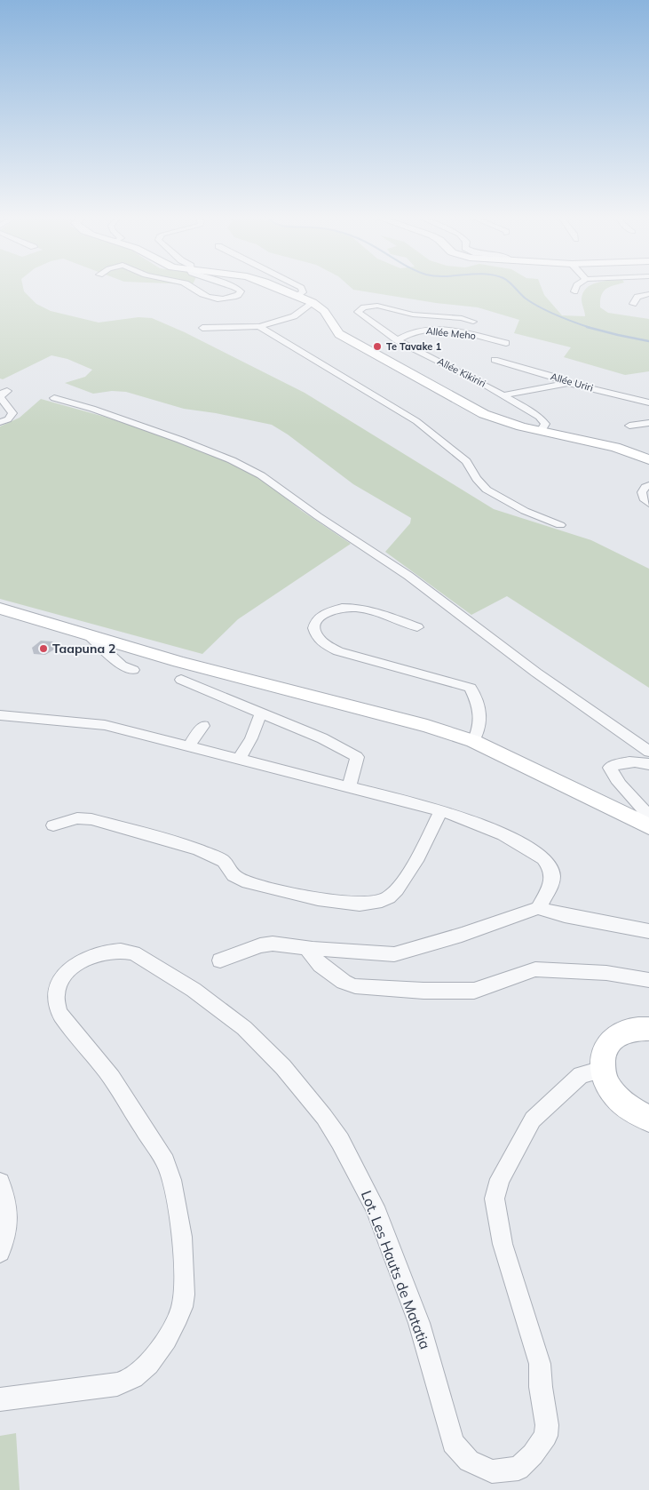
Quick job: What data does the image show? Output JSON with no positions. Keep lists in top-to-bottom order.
{
  "streets": {
    "street": [
      "Allée Meho",
      "Allée Kikiriri",
      "Allée Uriri",
      "Lot. Les Hauts de Matatia"
    ]
  },
  "crossings": [
    ["Allée Meho", "Allée Kikiriri"]
  ],
  "places": ["Te Tavake 1", "Taapuna 2"]
}
